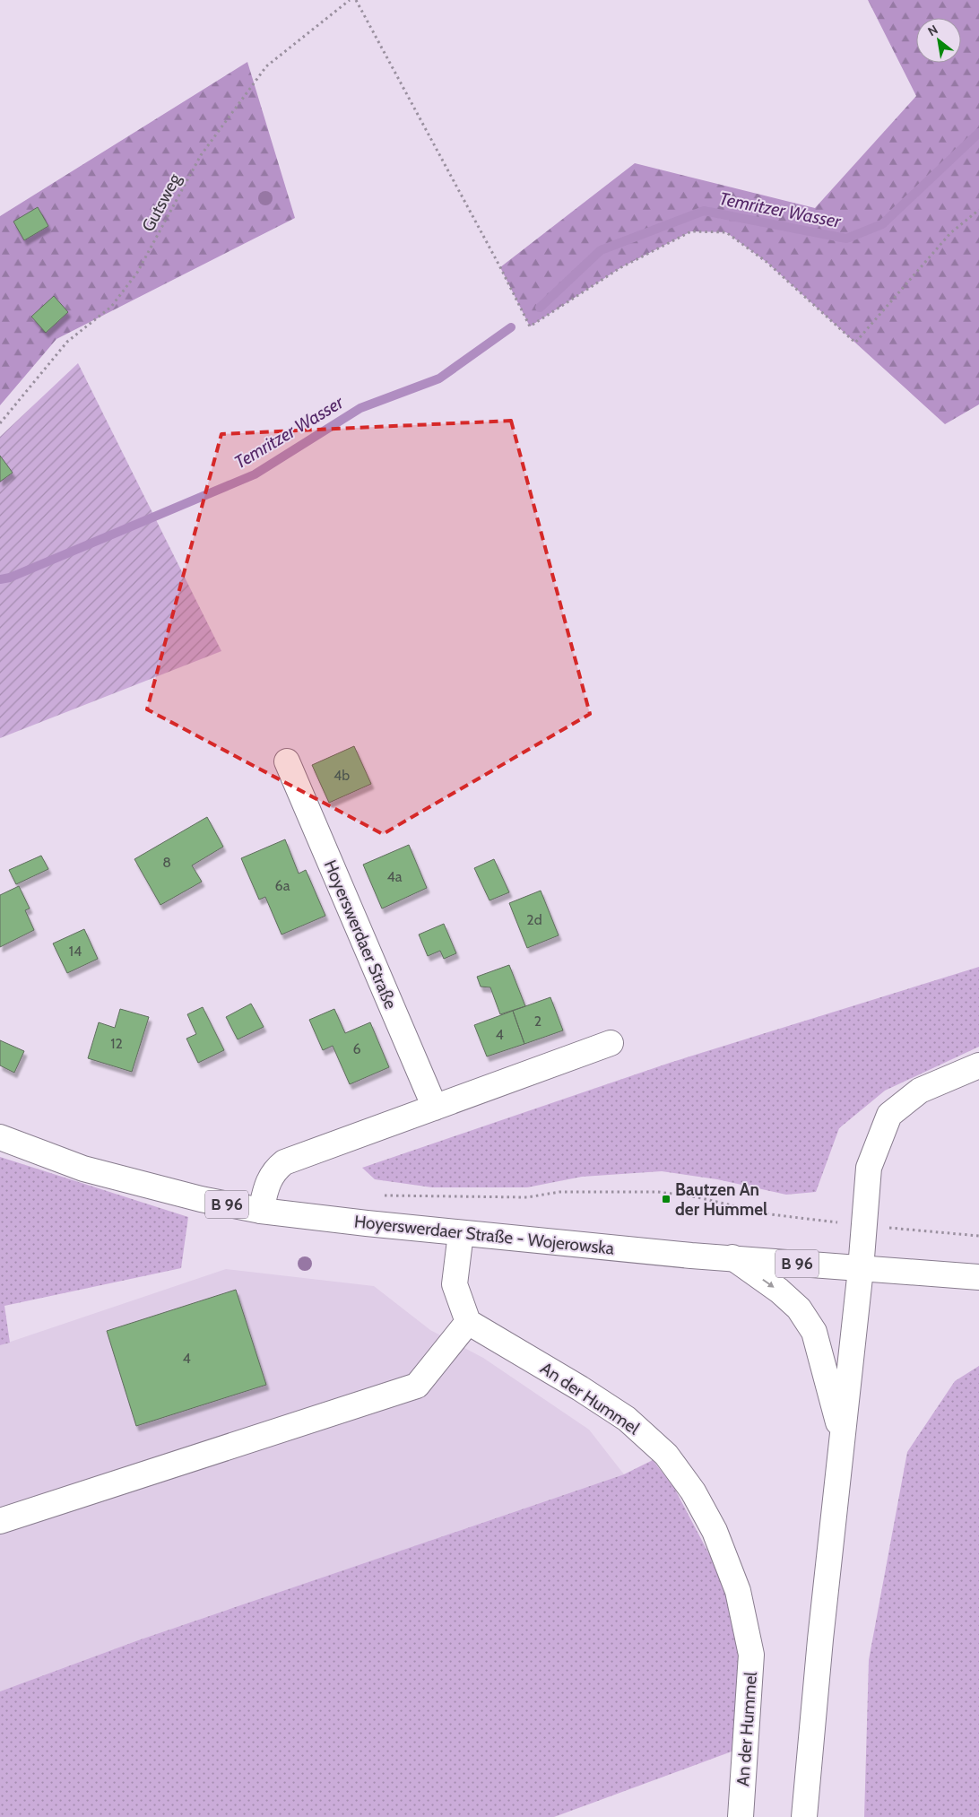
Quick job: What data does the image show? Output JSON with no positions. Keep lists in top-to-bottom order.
{
  "streets": {
    "main road": [
      "Hoyerswerdaer Straße",
      "B 96",
      "Hoyerswerdaer Straße - Wojerowska",
      "An der Hummel"
    ],
    "path": ["Gutsweg"]
  },
  "water": ["Temritzer Wasser"],
  "places": {
    "transit": ["Bautzen An der Hummel"]
  },
  "house_numbers": [
    "4b",
    "8",
    "4a",
    "6a",
    "2d",
    "14",
    "2",
    "4",
    "12",
    "6",
    "4"
  ],
  "north": "top left"
}
